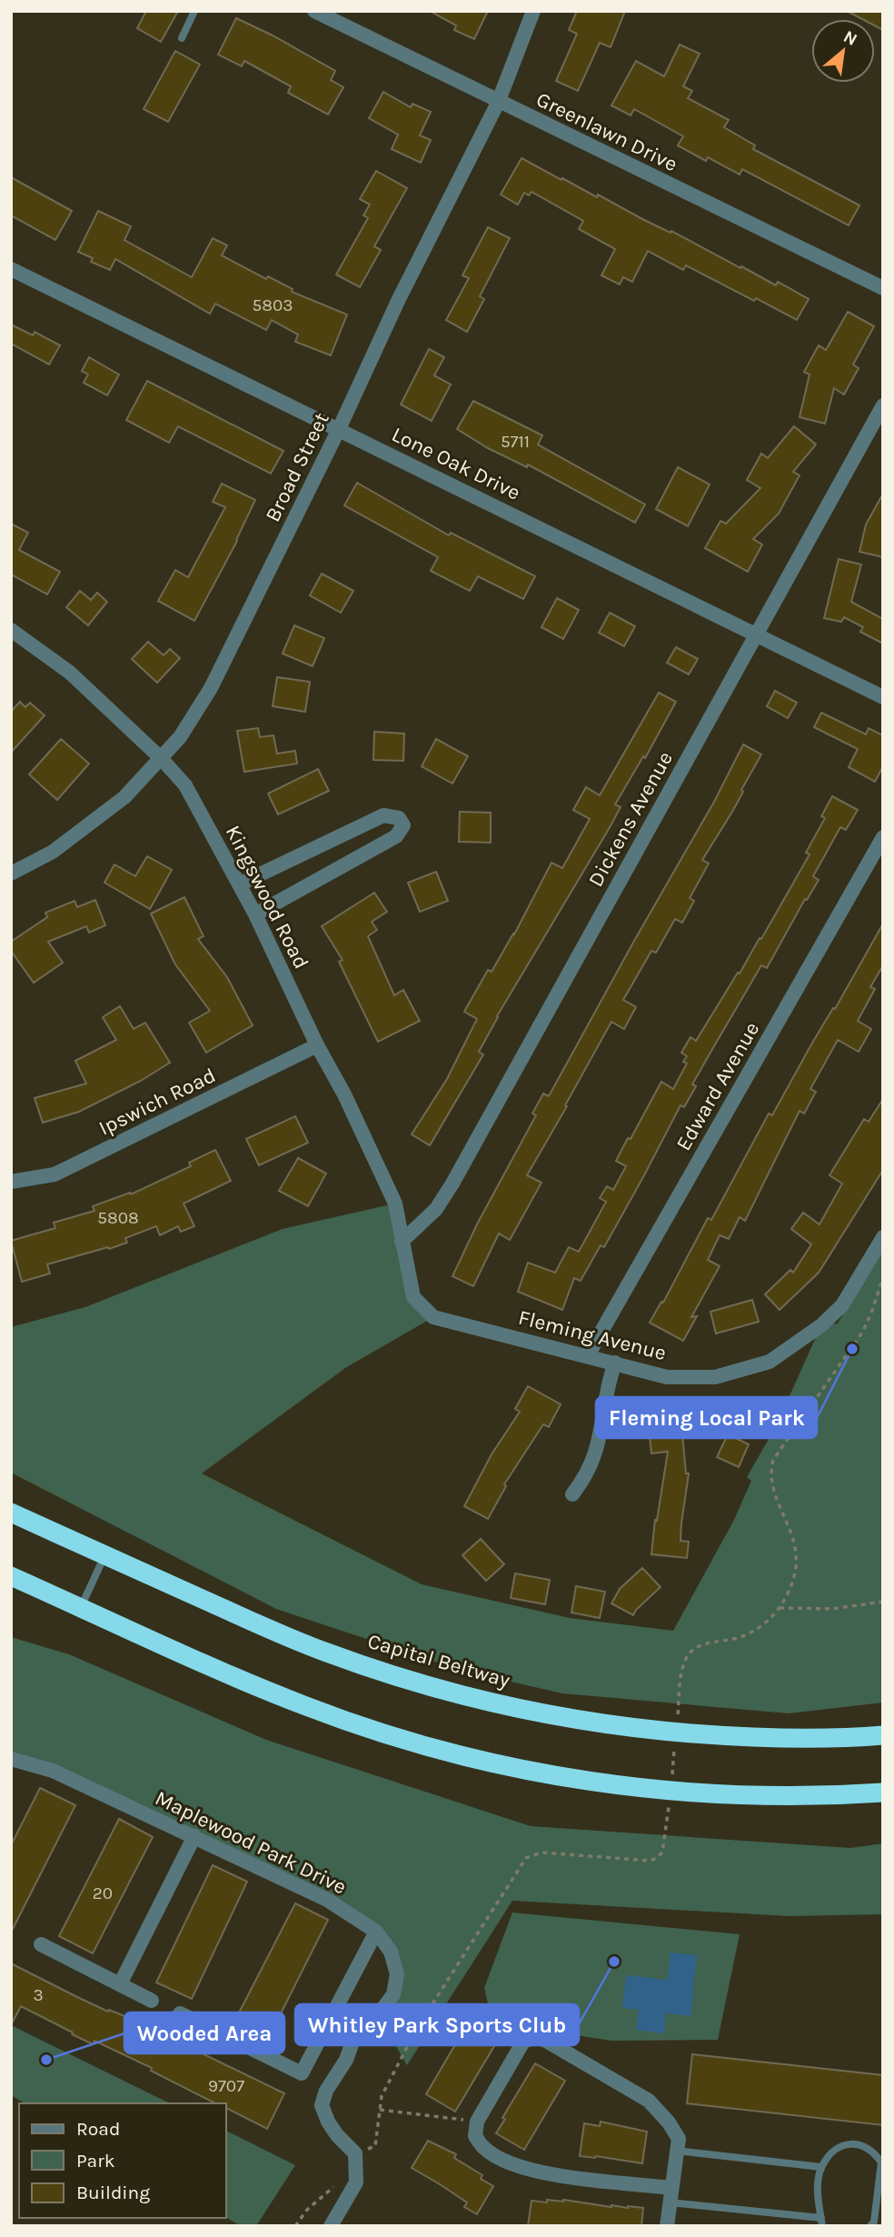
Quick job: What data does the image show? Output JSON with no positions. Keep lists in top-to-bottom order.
{
  "streets": {
    "highway": ["Capital Beltway"],
    "street": [
      "Greenlawn Drive",
      "Lone Oak Drive",
      "Broad Street",
      "Dickens Avenue",
      "Kingswood Road",
      "Edward Avenue",
      "Ipswich Road",
      "Fleming Avenue",
      "Maplewood Park Drive"
    ]
  },
  "crossings": [
    ["Greenlawn Drive", "Broad Street"],
    ["Lone Oak Drive", "Broad Street"],
    ["Lone Oak Drive", "Dickens Avenue"],
    ["Broad Street", "Kingswood Road"],
    ["Dickens Avenue", "Kingswood Road"],
    ["Dickens Avenue", "Fleming Avenue"],
    ["Kingswood Road", "Ipswich Road"],
    ["Kingswood Road", "Fleming Avenue"],
    ["Edward Avenue", "Fleming Avenue"]
  ],
  "places": ["Fleming Local Park", "Whitley Park Sports Club", "Wooded Area"],
  "house_numbers": [
    "5803",
    "5711",
    "5808",
    "20",
    "3",
    "9707"
  ],
  "legend": ["Road", "Park", "Building"],
  "north": "top right"
}
